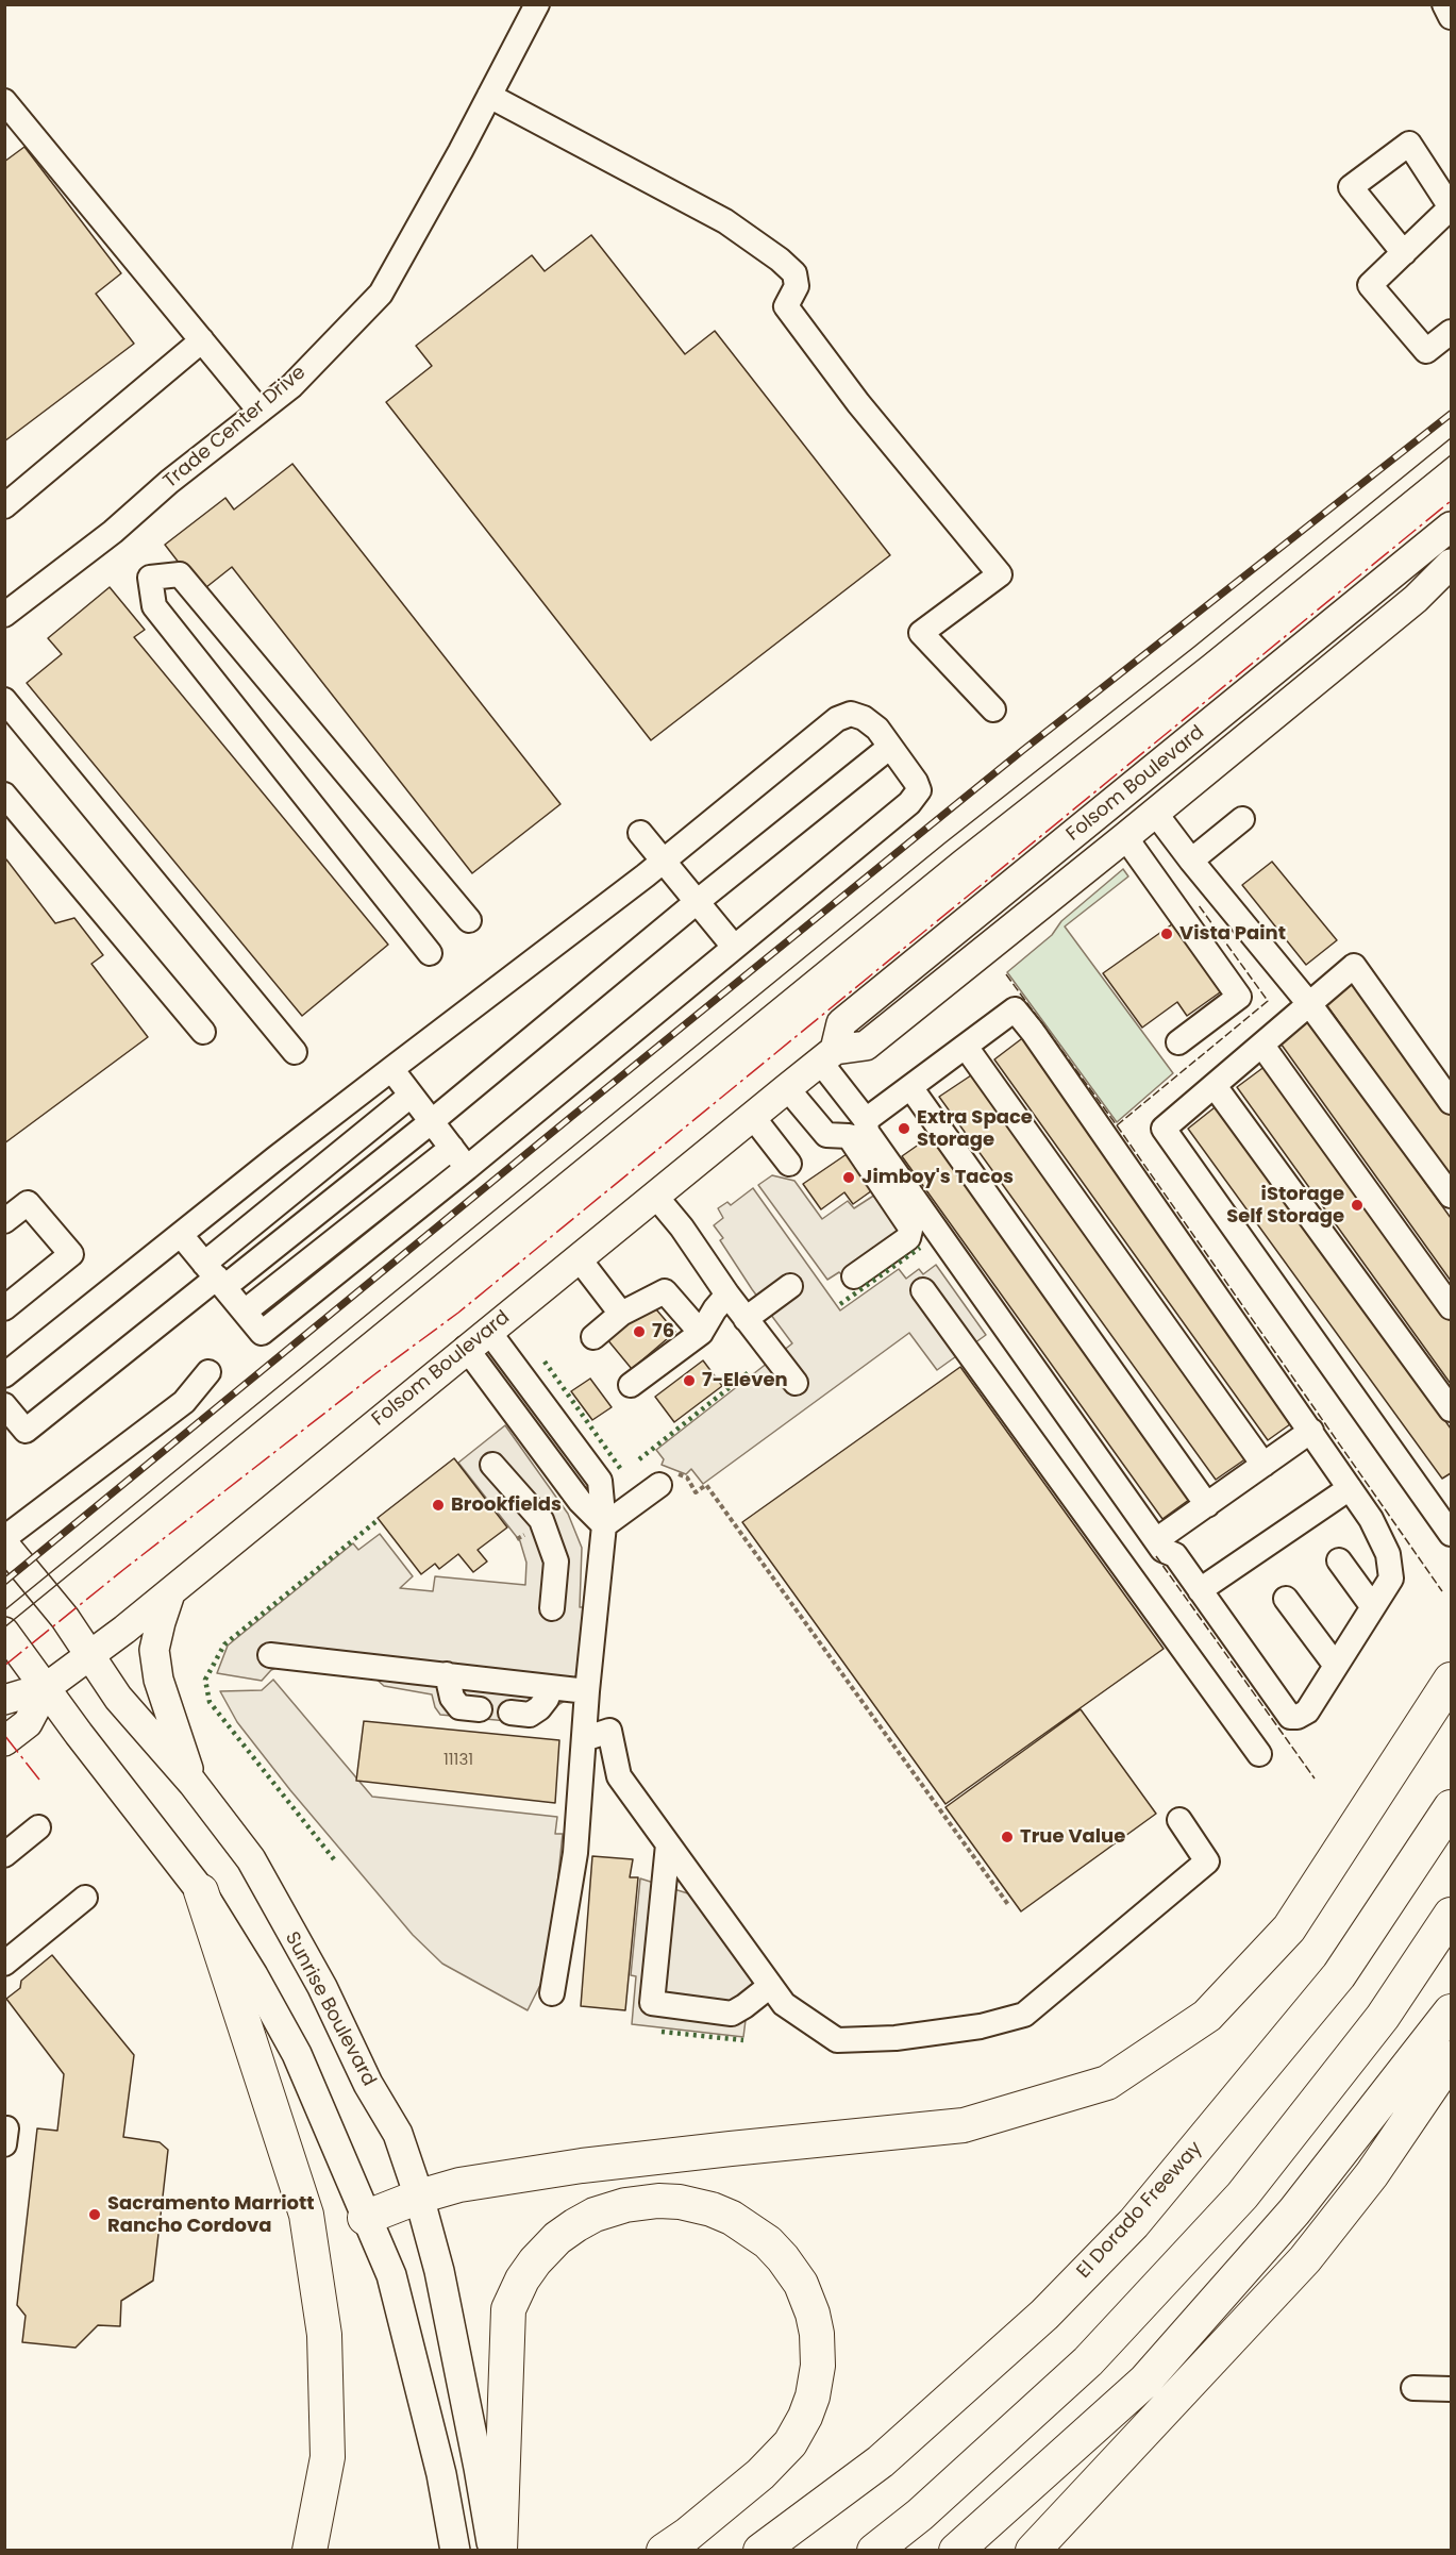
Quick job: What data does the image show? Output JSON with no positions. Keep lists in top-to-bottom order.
{
  "streets": {
    "highway": ["El Dorado Freeway"],
    "main road": ["Folsom Boulevard", "Sunrise Boulevard"],
    "street": ["Trade Center Drive"]
  },
  "crossings": [
    ["Folsom Boulevard", "Sunrise Boulevard"]
  ],
  "places": [
    "Vista Paint",
    "Extra Space Storage",
    "Jimboy's Tacos",
    "iStorage Self Storage",
    "76",
    "7-Eleven",
    "Brookfields",
    "True Value",
    "Sacramento Marriott Rancho Cordova"
  ],
  "house_numbers": ["11131"]
}
